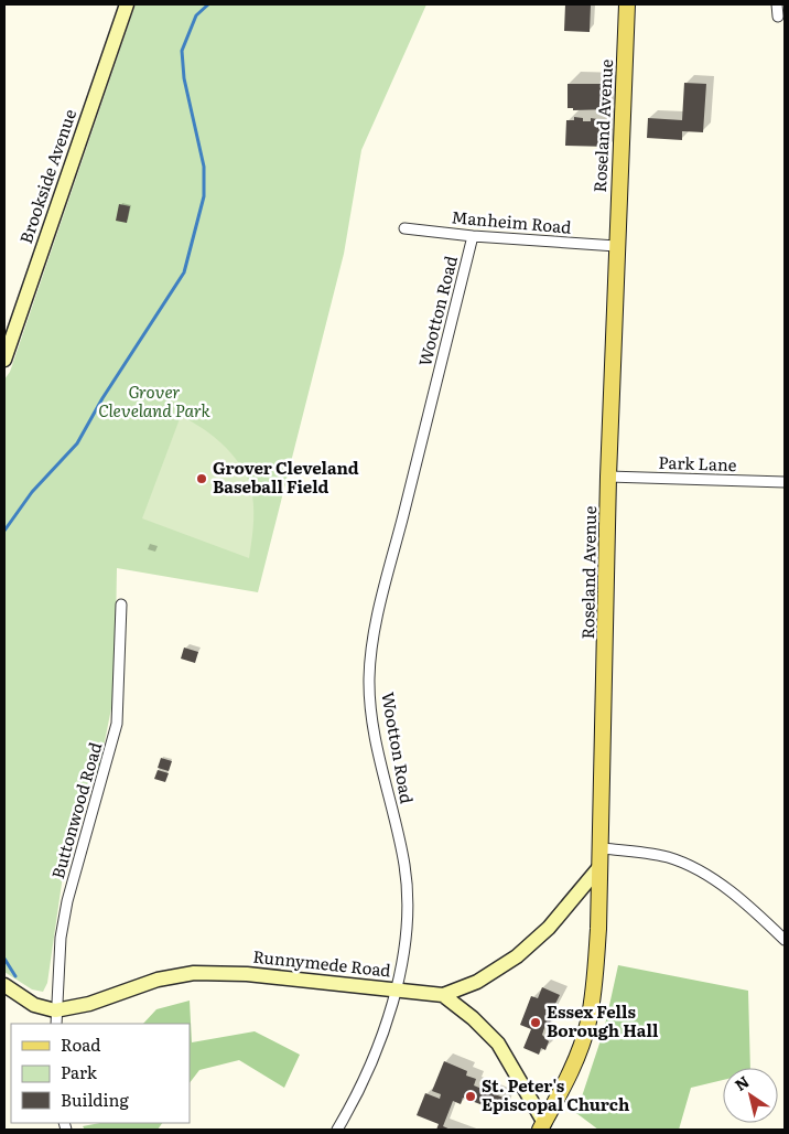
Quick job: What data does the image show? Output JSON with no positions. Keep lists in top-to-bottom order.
{
  "streets": {
    "main road": ["Roseland Avenue"],
    "street": [
      "Brookside Avenue",
      "Manheim Road",
      "Wootton Road",
      "Park Lane",
      "Buttonwood Road",
      "Runnymede Road"
    ]
  },
  "crossings": [
    ["Roseland Avenue", "Manheim Road"],
    ["Roseland Avenue", "Park Lane"],
    ["Roseland Avenue", "Runnymede Road"],
    ["Manheim Road", "Wootton Road"],
    ["Wootton Road", "Runnymede Road"],
    ["Buttonwood Road", "Runnymede Road"]
  ],
  "parks": ["Grover Cleveland Park"],
  "places": ["Grover Cleveland Baseball Field", "Essex Fells Borough Hall", "St. Peter's Episcopal Church"],
  "legend": ["Road", "Park", "Building"],
  "north": "top left"
}
